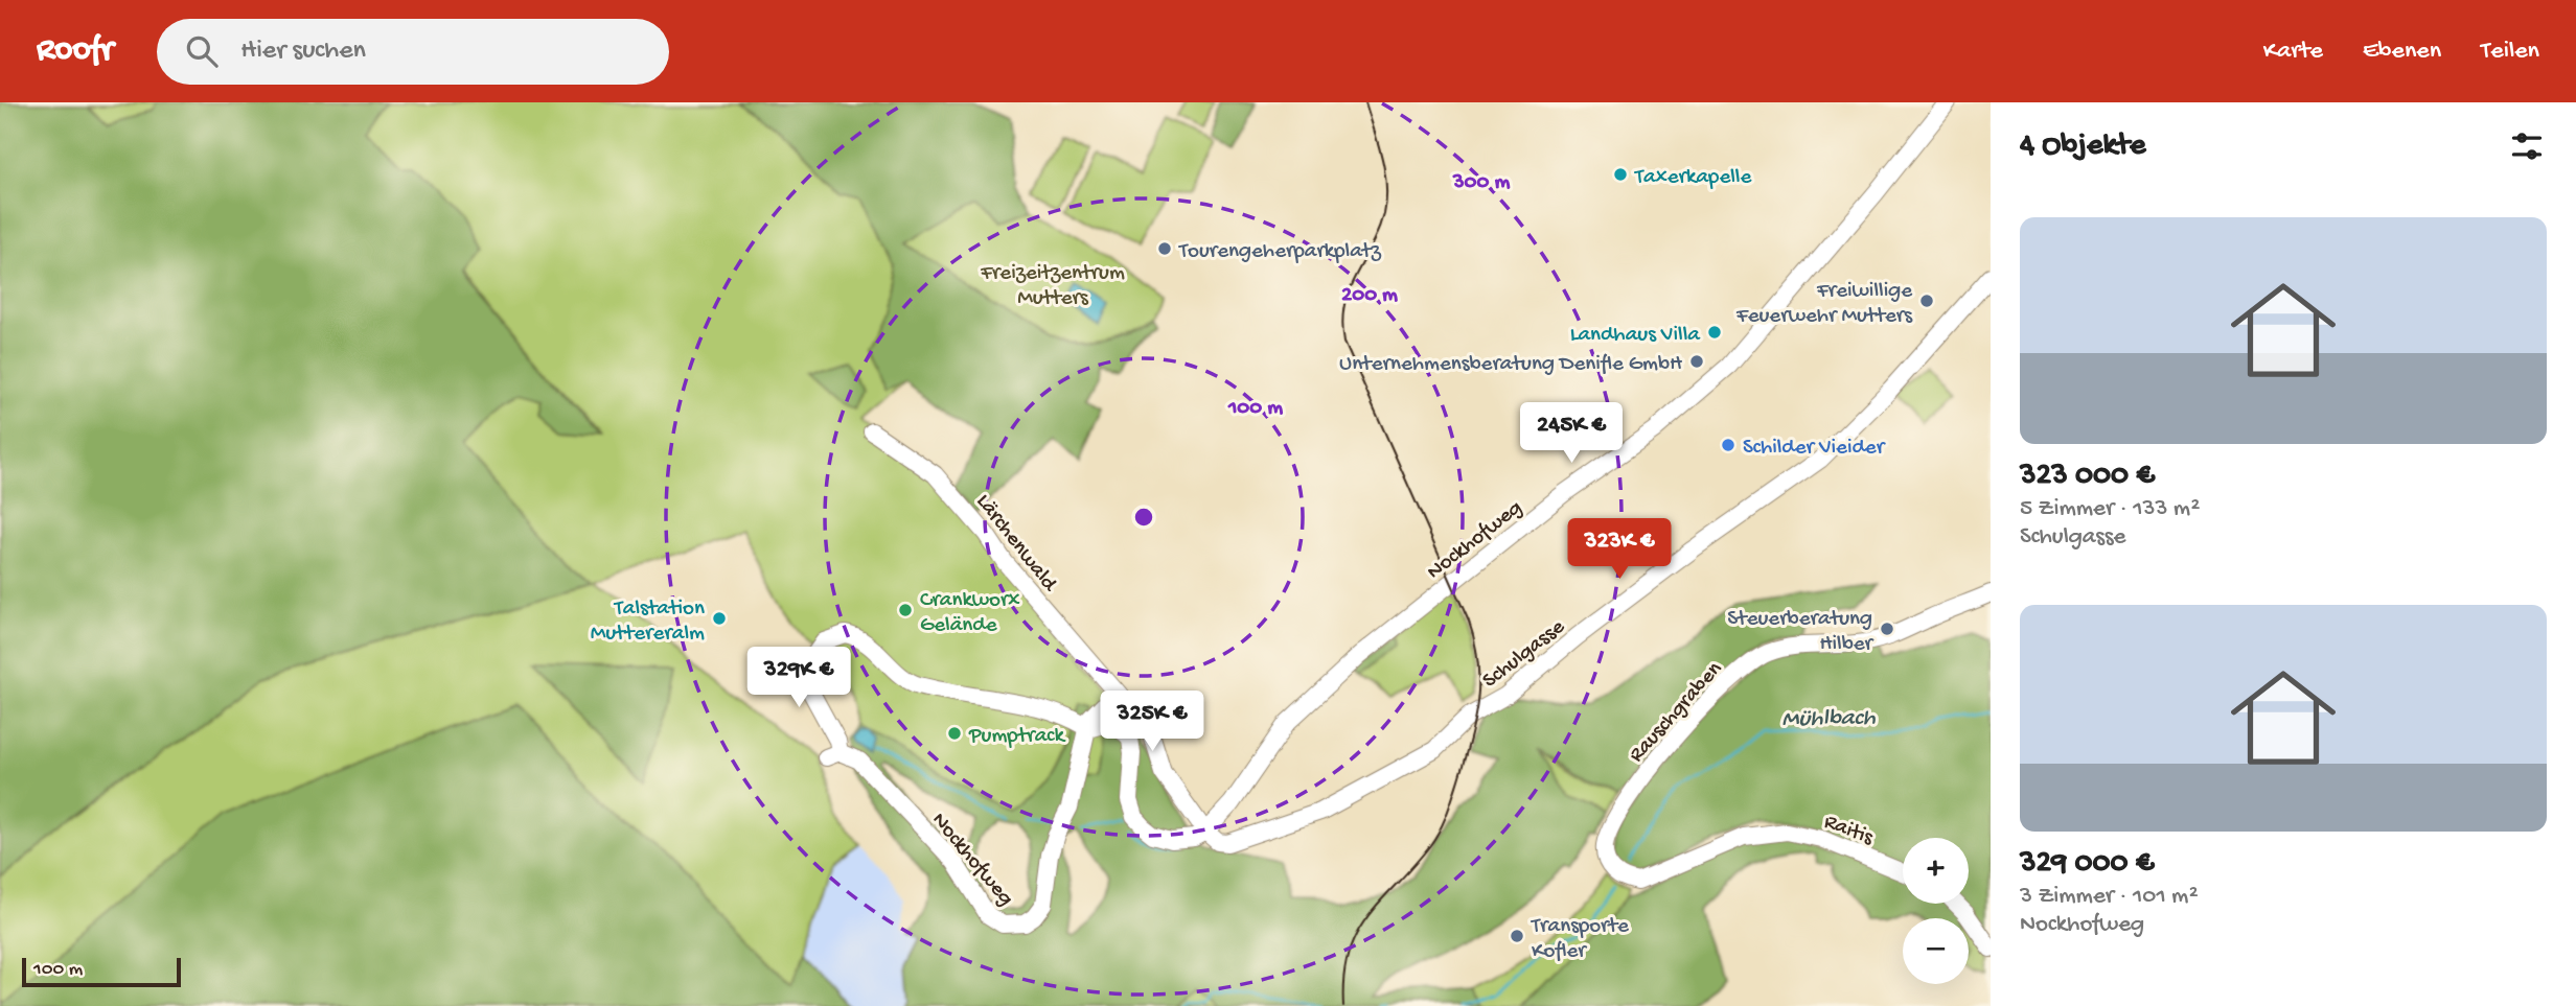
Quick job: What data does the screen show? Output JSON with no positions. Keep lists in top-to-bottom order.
{
  "streets": {
    "street": [
      "Nockhofweg",
      "Lärchenwald",
      "Schulgasse",
      "Rauschgraben",
      "Raitis"
    ]
  },
  "crossings": [
    ["Nockhofweg", "Lärchenwald"],
    ["Nockhofweg", "Schulgasse"],
    ["Lärchenwald", "Schulgasse"],
    ["Rauschgraben", "Raitis"]
  ],
  "water": ["Mühlbach"],
  "parks": ["Freizeitzentrum Mutters"],
  "places": [
    "Taxerkapelle",
    "Tourengeherparkplatz",
    "Freiwillige Feuerwehr Mutters",
    "Landhaus Villa",
    "Unternehmensberatung Denifle GmbH",
    "Schilder Vieider",
    "Crankworx Gelände",
    "Talstation Muttereralm",
    "Steuerberatung Hilber",
    "Pumptrack",
    "Transporte Kofler"
  ],
  "scale_bar": "100 m",
  "page": {
    "header": "Roofr",
    "search": "Hier suchen",
    "nav": ["Karte", "Ebenen", "Teilen"],
    "heading": "4 Objekte",
    "list": [
      {
        "name": "323 000 €",
        "note": "5 Zimmer · 133 m² · Schulgasse"
      },
      {
        "name": "329 000 €",
        "note": "3 Zimmer · 101 m² · Nockhofweg"
      }
    ],
    "price": [
      "245K €",
      "323K €",
      "329K €",
      "325K €"
    ],
    "map_buttons": ["+", "−"],
    "scale": "100 m"
  },
  "rings": ["300 m", "200 m", "100 m"]
}
